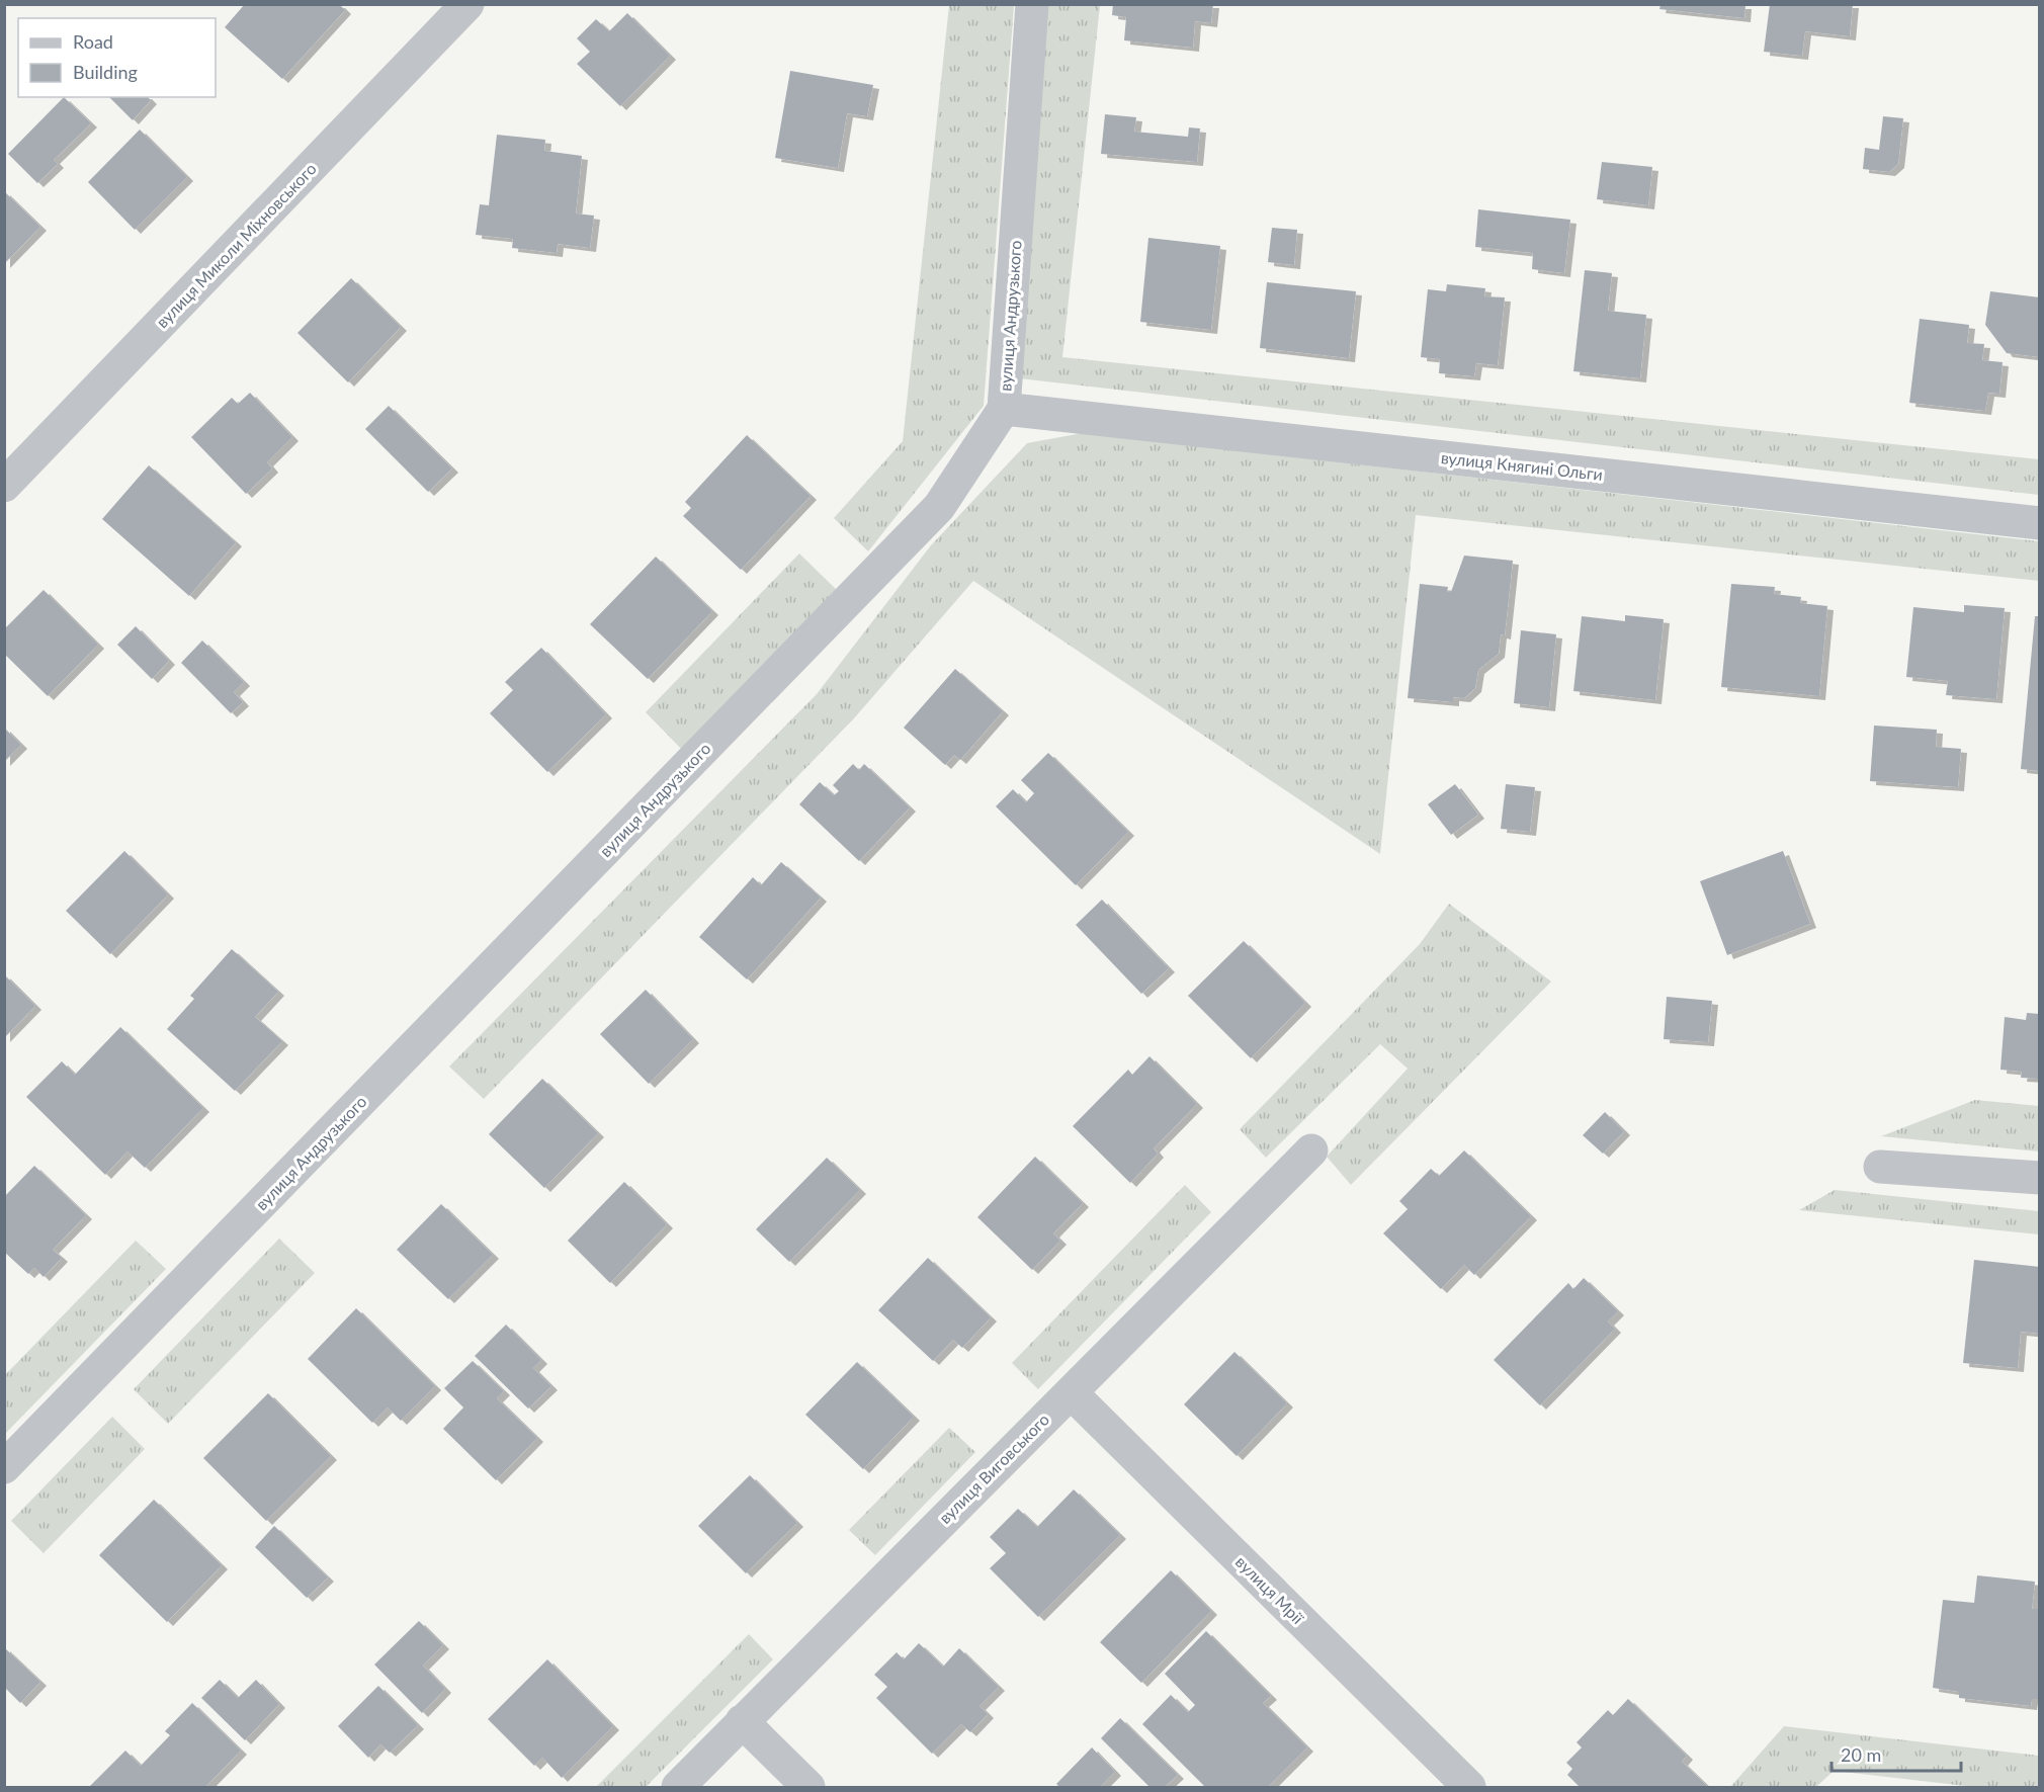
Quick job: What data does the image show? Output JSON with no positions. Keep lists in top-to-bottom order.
{
  "streets": {
    "street": [
      "вулиця Миколи Міхновського",
      "вулиця Андрузького",
      "вулиця Княгині Ольги",
      "вулиця Виговського",
      "вулиця Мрії"
    ]
  },
  "crossings": [
    ["вулиця Андрузького", "вулиця Княгині Ольги"],
    ["вулиця Виговського", "вулиця Мрії"]
  ],
  "legend": ["Road", "Building"],
  "scale_bar": "20 m"
}
